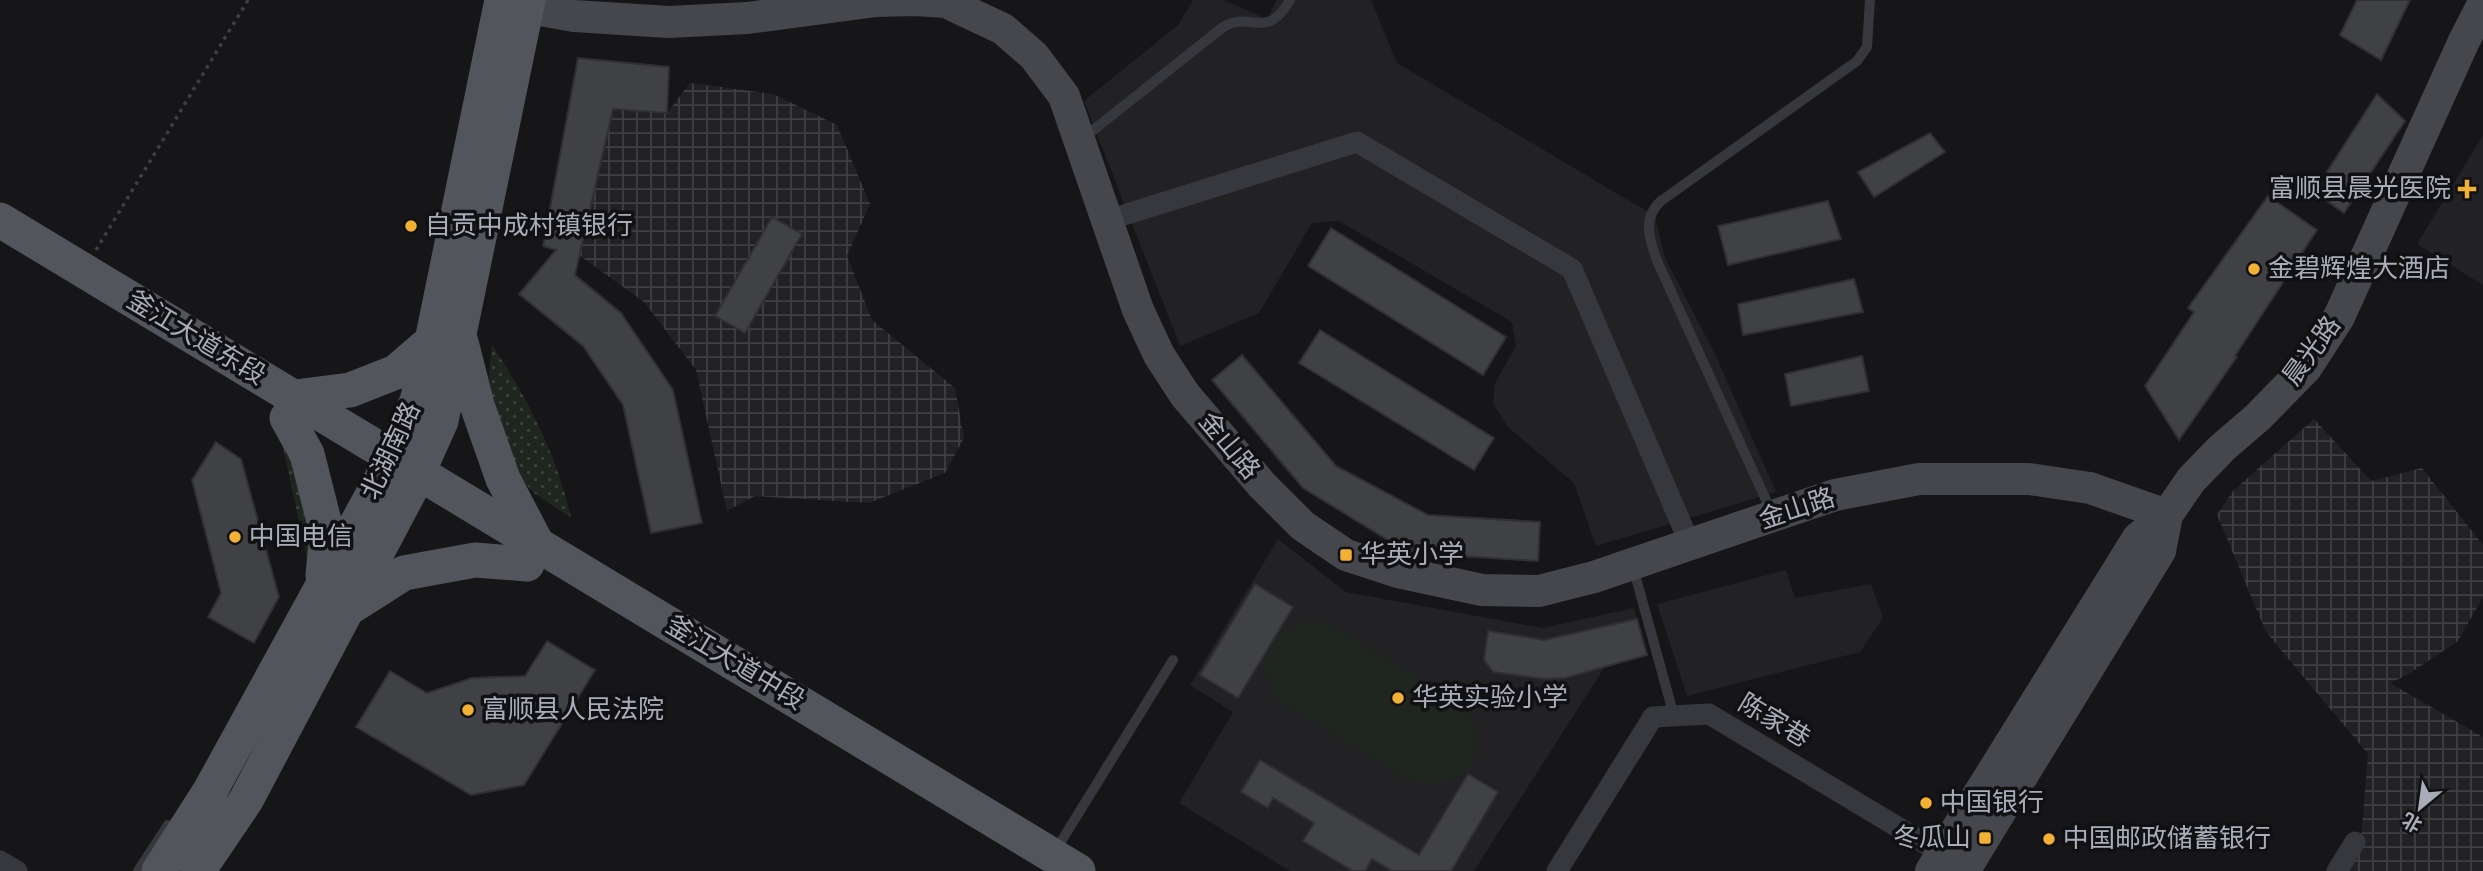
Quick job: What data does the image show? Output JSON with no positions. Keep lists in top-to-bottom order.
{
  "streets": {
    "main road": ["釜江大道东段", "北湖南路", "釜江大道中段"],
    "street": ["晨光路", "金山路", "陈家巷"]
  },
  "crossings": [
    ["釜江大道东段", "北湖南路"],
    ["釜江大道东段", "釜江大道中段"],
    ["晨光路", "金山路"],
    ["晨光路", "陈家巷"],
    ["北湖南路", "釜江大道中段"]
  ],
  "places": {
    "health": ["富顺县晨光医院"],
    "other": [
      "自贡中成村镇银行",
      "金碧辉煌大酒店",
      "中国电信",
      "华英实验小学",
      "富顺县人民法院",
      "中国银行",
      "中国邮政储蓄银行"
    ],
    "transit": ["华英小学", "冬瓜山"]
  },
  "north": "bottom left"
}
